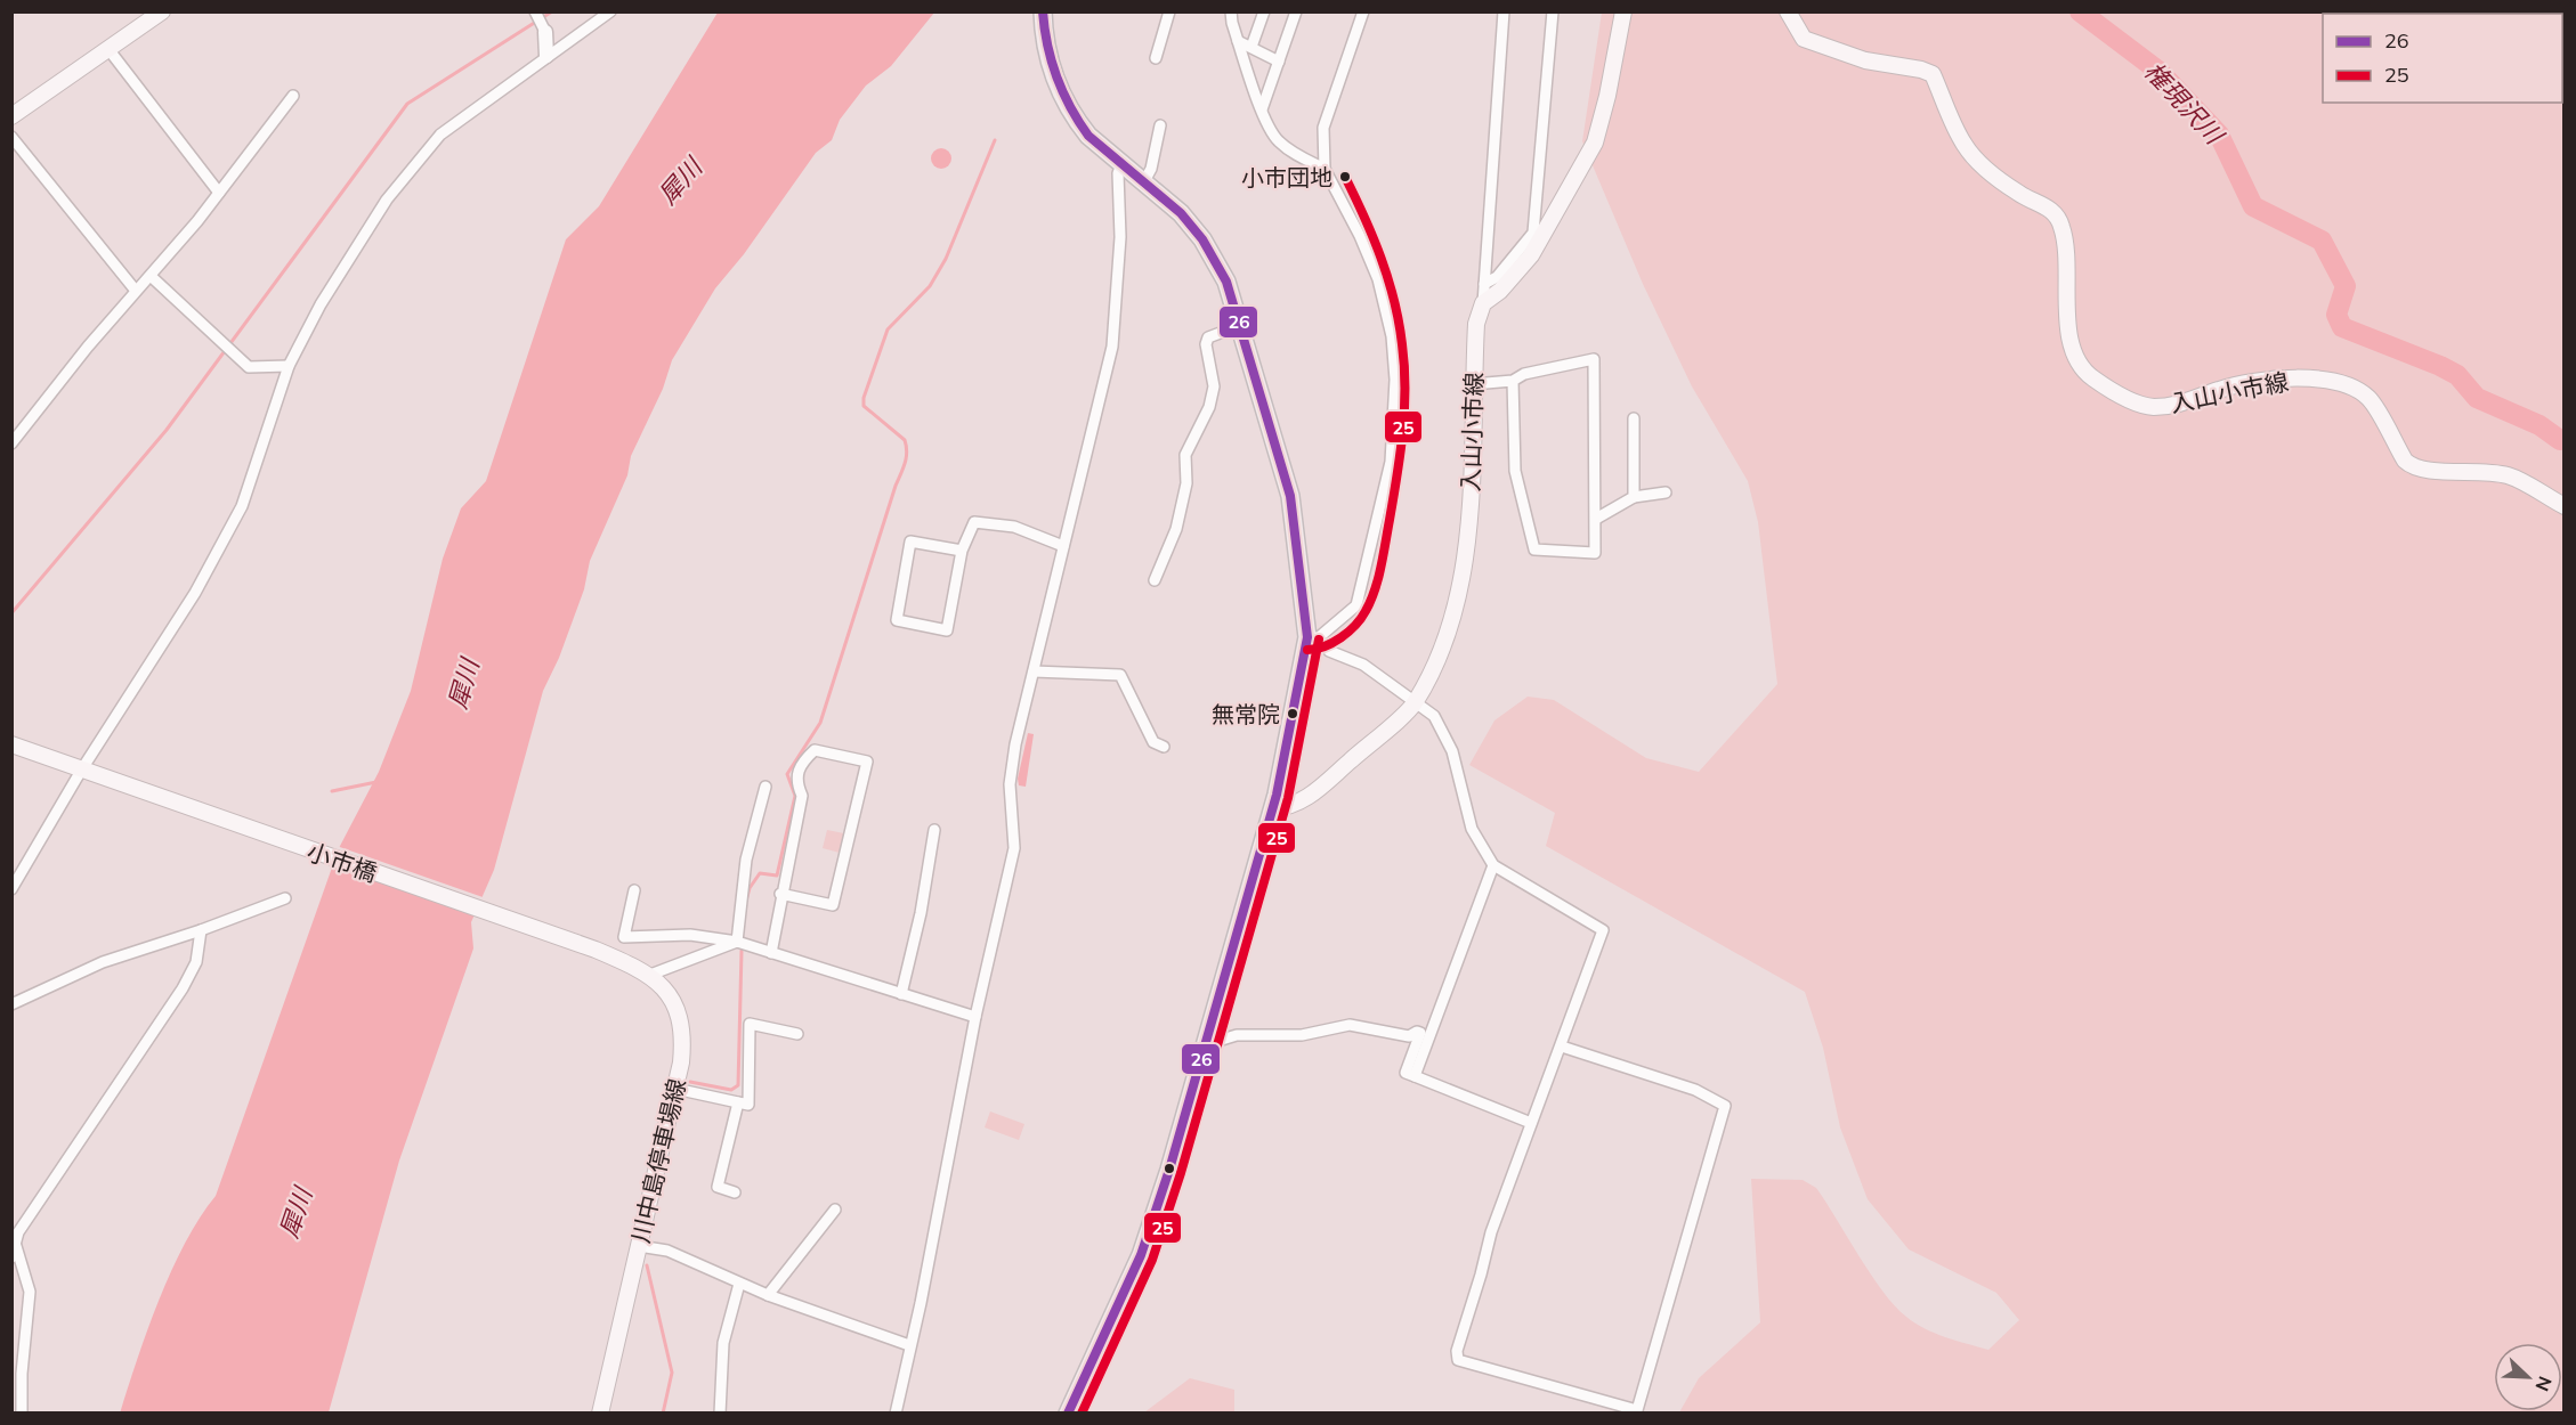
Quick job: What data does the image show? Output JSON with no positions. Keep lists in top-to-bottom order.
{
  "streets": {
    "main road": ["入山小市線", "小市橋", "川中島停車場線"]
  },
  "crossings": [
    ["小市橋", "川中島停車場線"]
  ],
  "water": ["権現沢川", "犀川"],
  "places": ["小市団地", "無常院"],
  "lines": ["transit line 26", "transit line 25"],
  "legend": ["26", "25"],
  "north": "bottom right"
}
